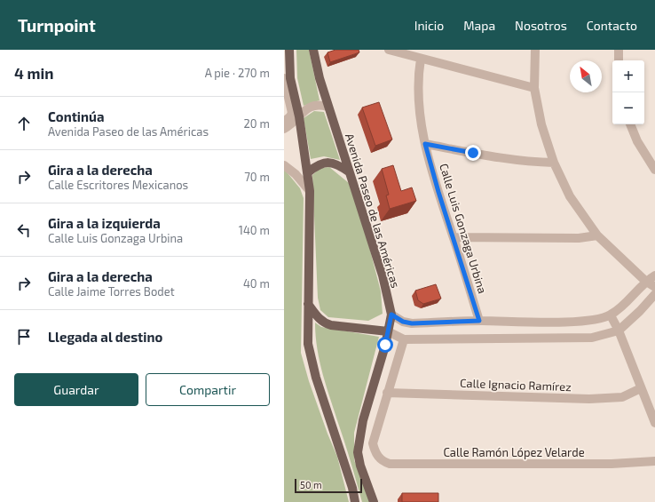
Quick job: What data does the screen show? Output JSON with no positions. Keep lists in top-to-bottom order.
{
  "streets": {
    "main road": ["Avenida Paseo de las Américas"],
    "street": ["Calle Luis Gonzaga Urbina", "Calle Ignacio Ramírez", "Calle Ramón López Velarde"]
  },
  "crossings": [
    ["Calle Ignacio Ramírez", "Calle Ramón López Velarde"]
  ],
  "scale_bar": "50 m",
  "north": "top left",
  "page": {
    "header": "Turnpoint",
    "nav": [
      "Inicio",
      "Mapa",
      "Nosotros",
      "Contacto"
    ],
    "heading": ["4 min", "A pie · 270 m"],
    "map_buttons": ["+", "−"],
    "list": [
      ["Continúa", "Avenida Paseo de las Américas", "20 m"],
      ["Gira a la derecha", "Calle Escritores Mexicanos", "70 m"],
      ["Gira a la izquierda", "Calle Luis Gonzaga Urbina", "140 m"],
      ["Gira a la derecha", "Calle Jaime Torres Bodet", "40 m"],
      "Llegada al destino"
    ],
    "buttons": ["Guardar", "Compartir"],
    "scale": "50 m"
  }
}
